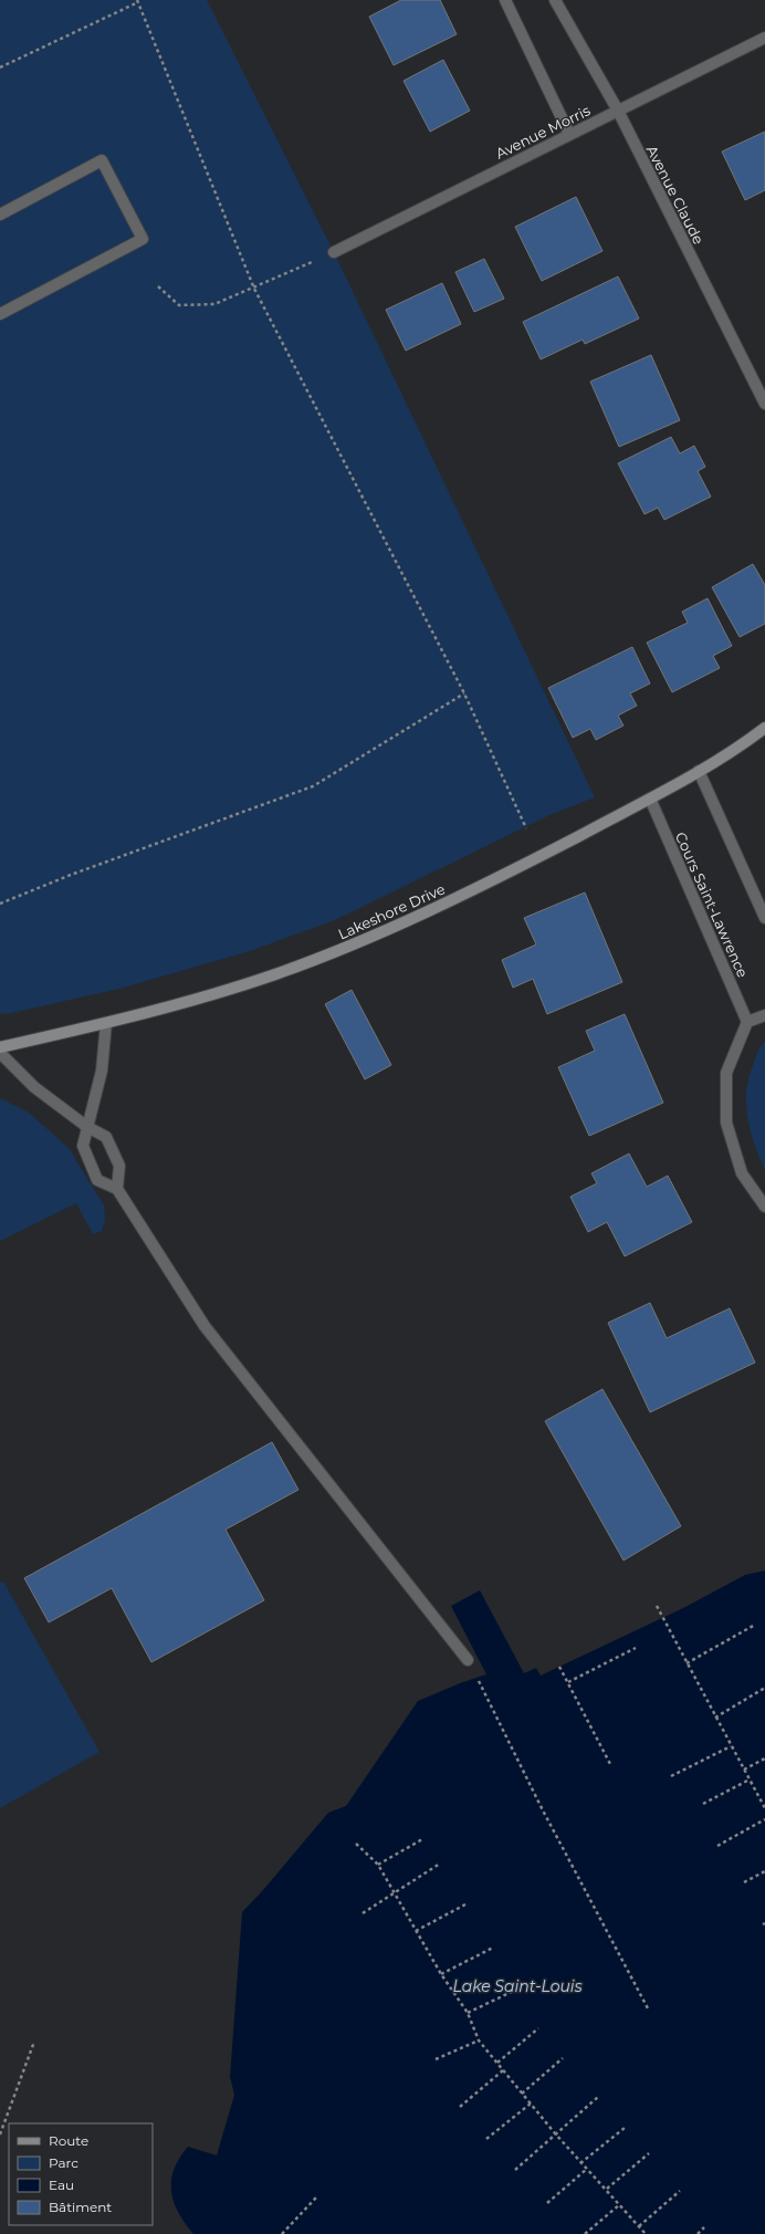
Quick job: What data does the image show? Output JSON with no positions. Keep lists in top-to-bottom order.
{
  "streets": {
    "street": [
      "Avenue Morris",
      "Avenue Claude",
      "Cours Saint-Lawrence",
      "Lakeshore Drive"
    ]
  },
  "crossings": [
    ["Avenue Morris", "Avenue Claude"],
    ["Cours Saint-Lawrence", "Lakeshore Drive"]
  ],
  "water": ["Lake Saint-Louis"],
  "legend": [
    "Route",
    "Parc",
    "Eau",
    "Bâtiment"
  ]
}
